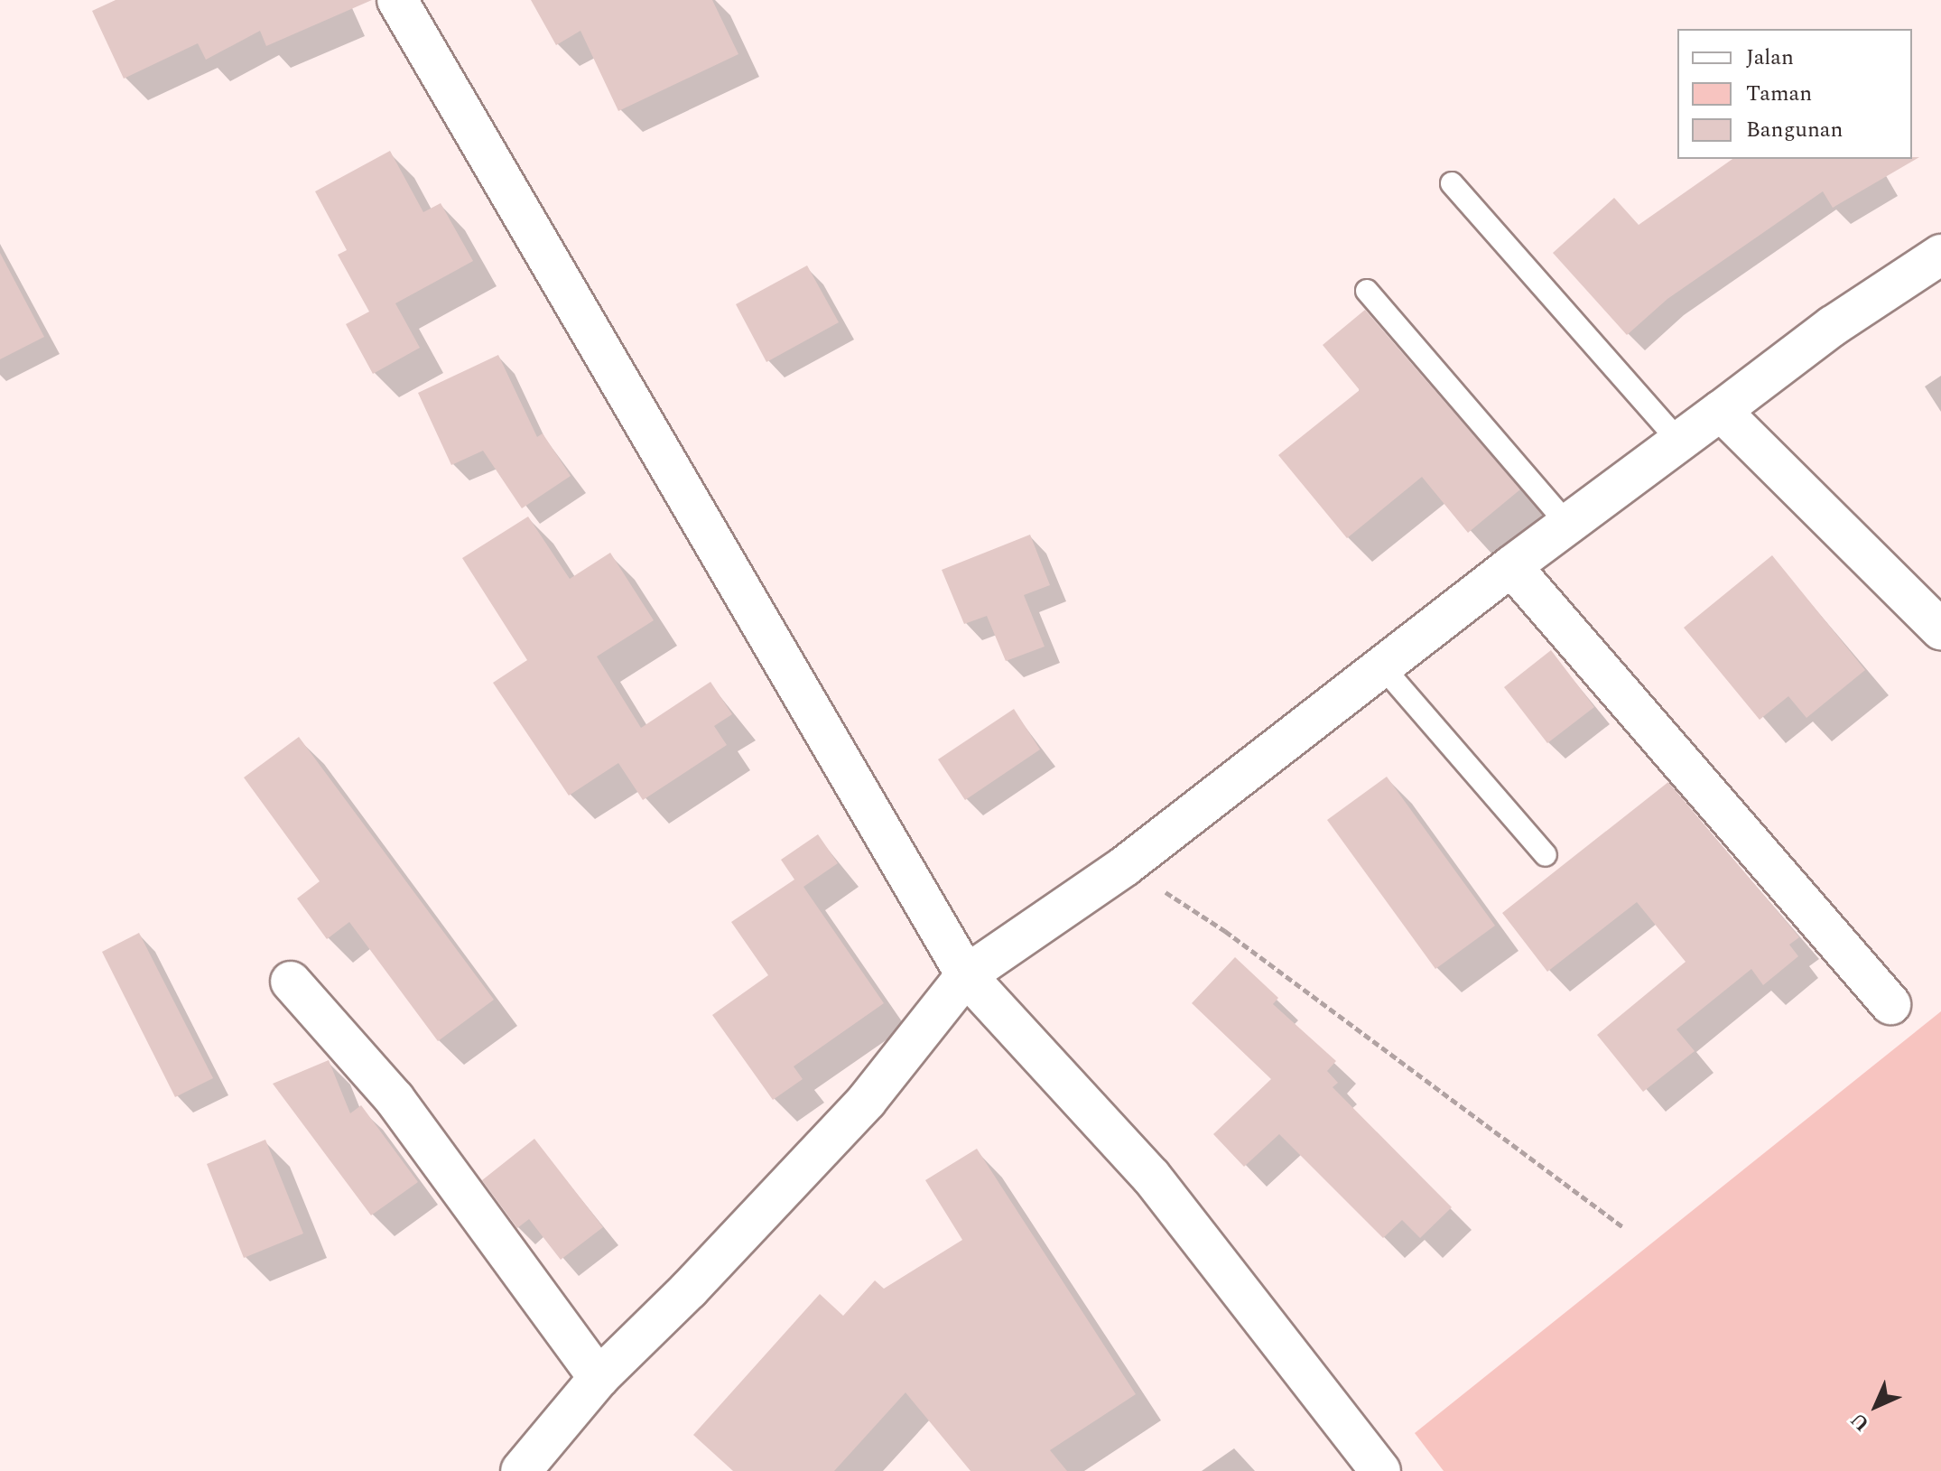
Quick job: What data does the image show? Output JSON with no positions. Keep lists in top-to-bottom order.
{
  "legend": ["Jalan", "Taman", "Bangunan"],
  "north": "bottom left"
}
